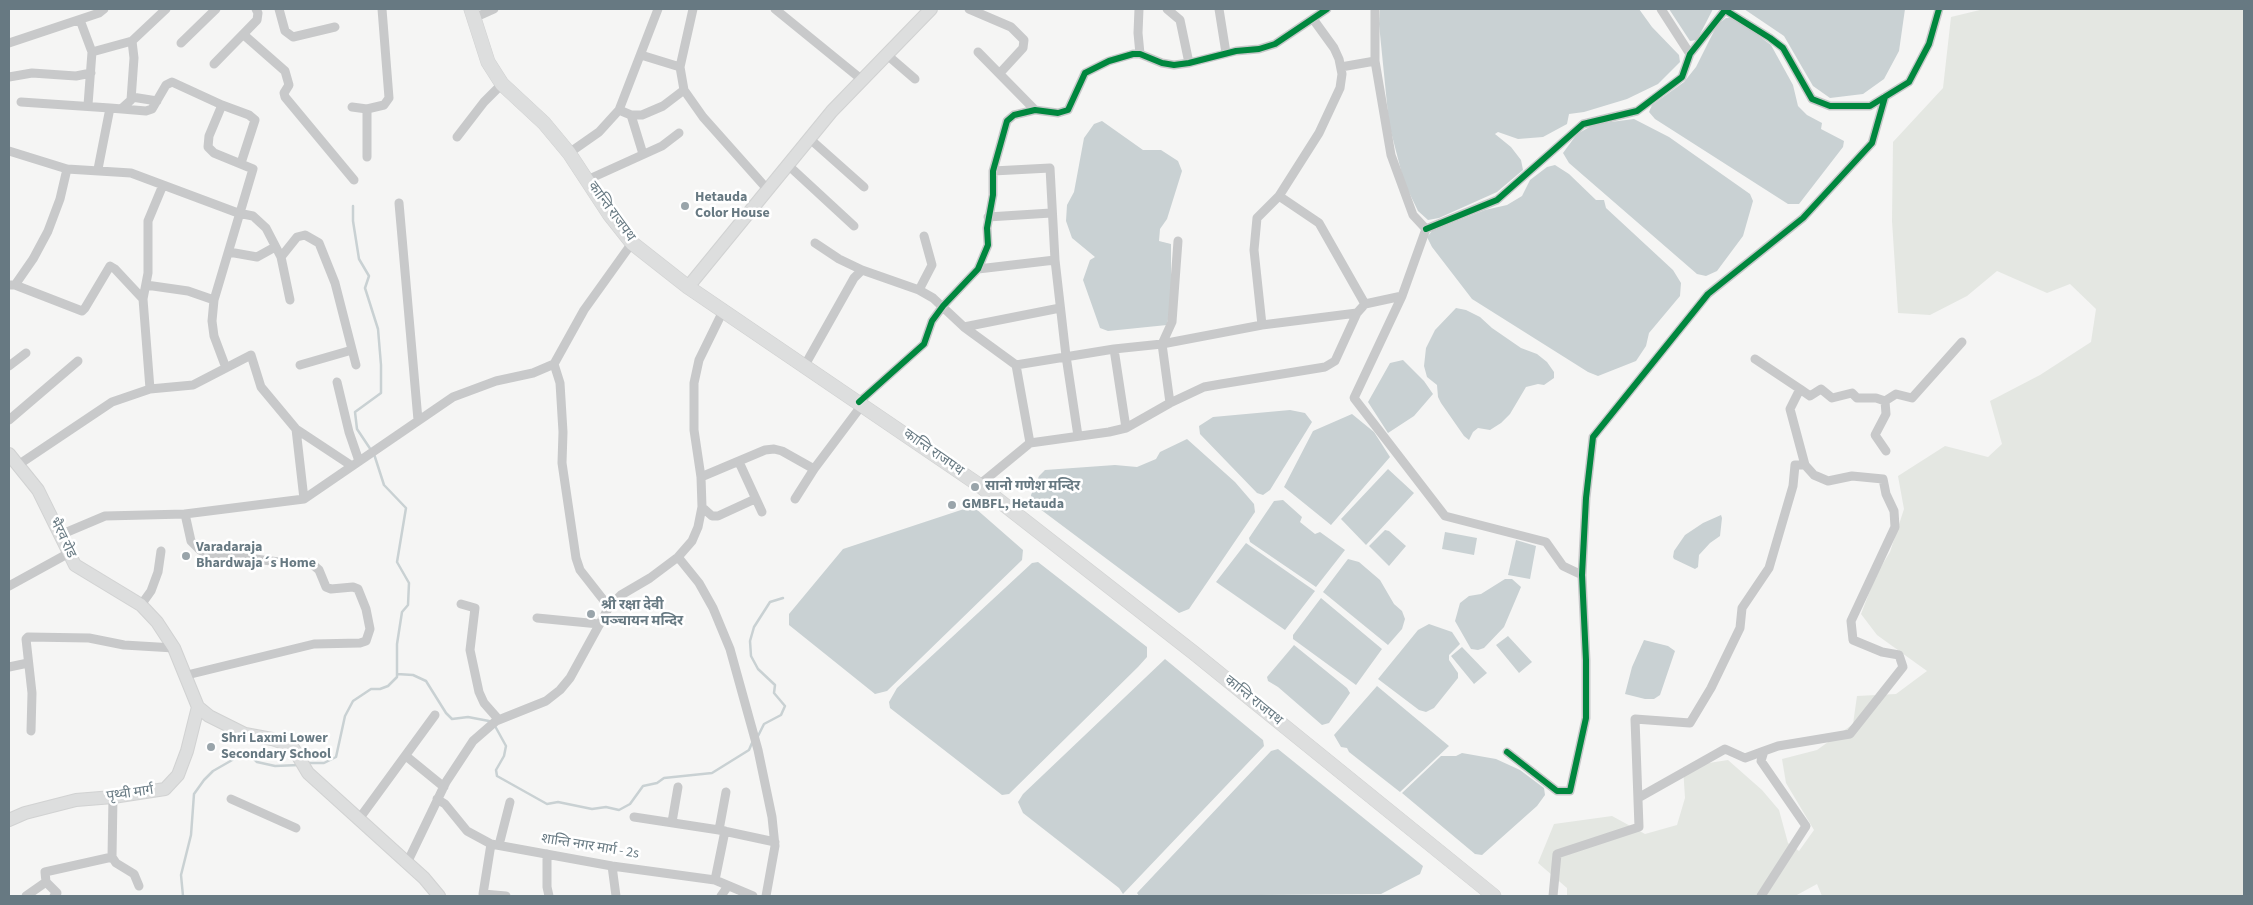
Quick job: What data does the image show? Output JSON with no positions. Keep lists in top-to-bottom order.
{
  "streets": {
    "main road": ["कान्ति राजपथ", "भैरव रोड", "पृथ्वी मार्ग"],
    "street": ["शान्ति नगर मार्ग - 2s"]
  },
  "crossings": [
    ["भैरव रोड", "पृथ्वी मार्ग"]
  ],
  "places": [
    "Hetauda Color House",
    "सानो गणेश मन्दिर",
    "GMBFL, Hetauda",
    "Varadaraja Bhardwaja´s Home",
    "श्री रक्षा देवी पञ्चायन मन्दिर",
    "Shri Laxmi Lower Secondary School"
  ]
}
